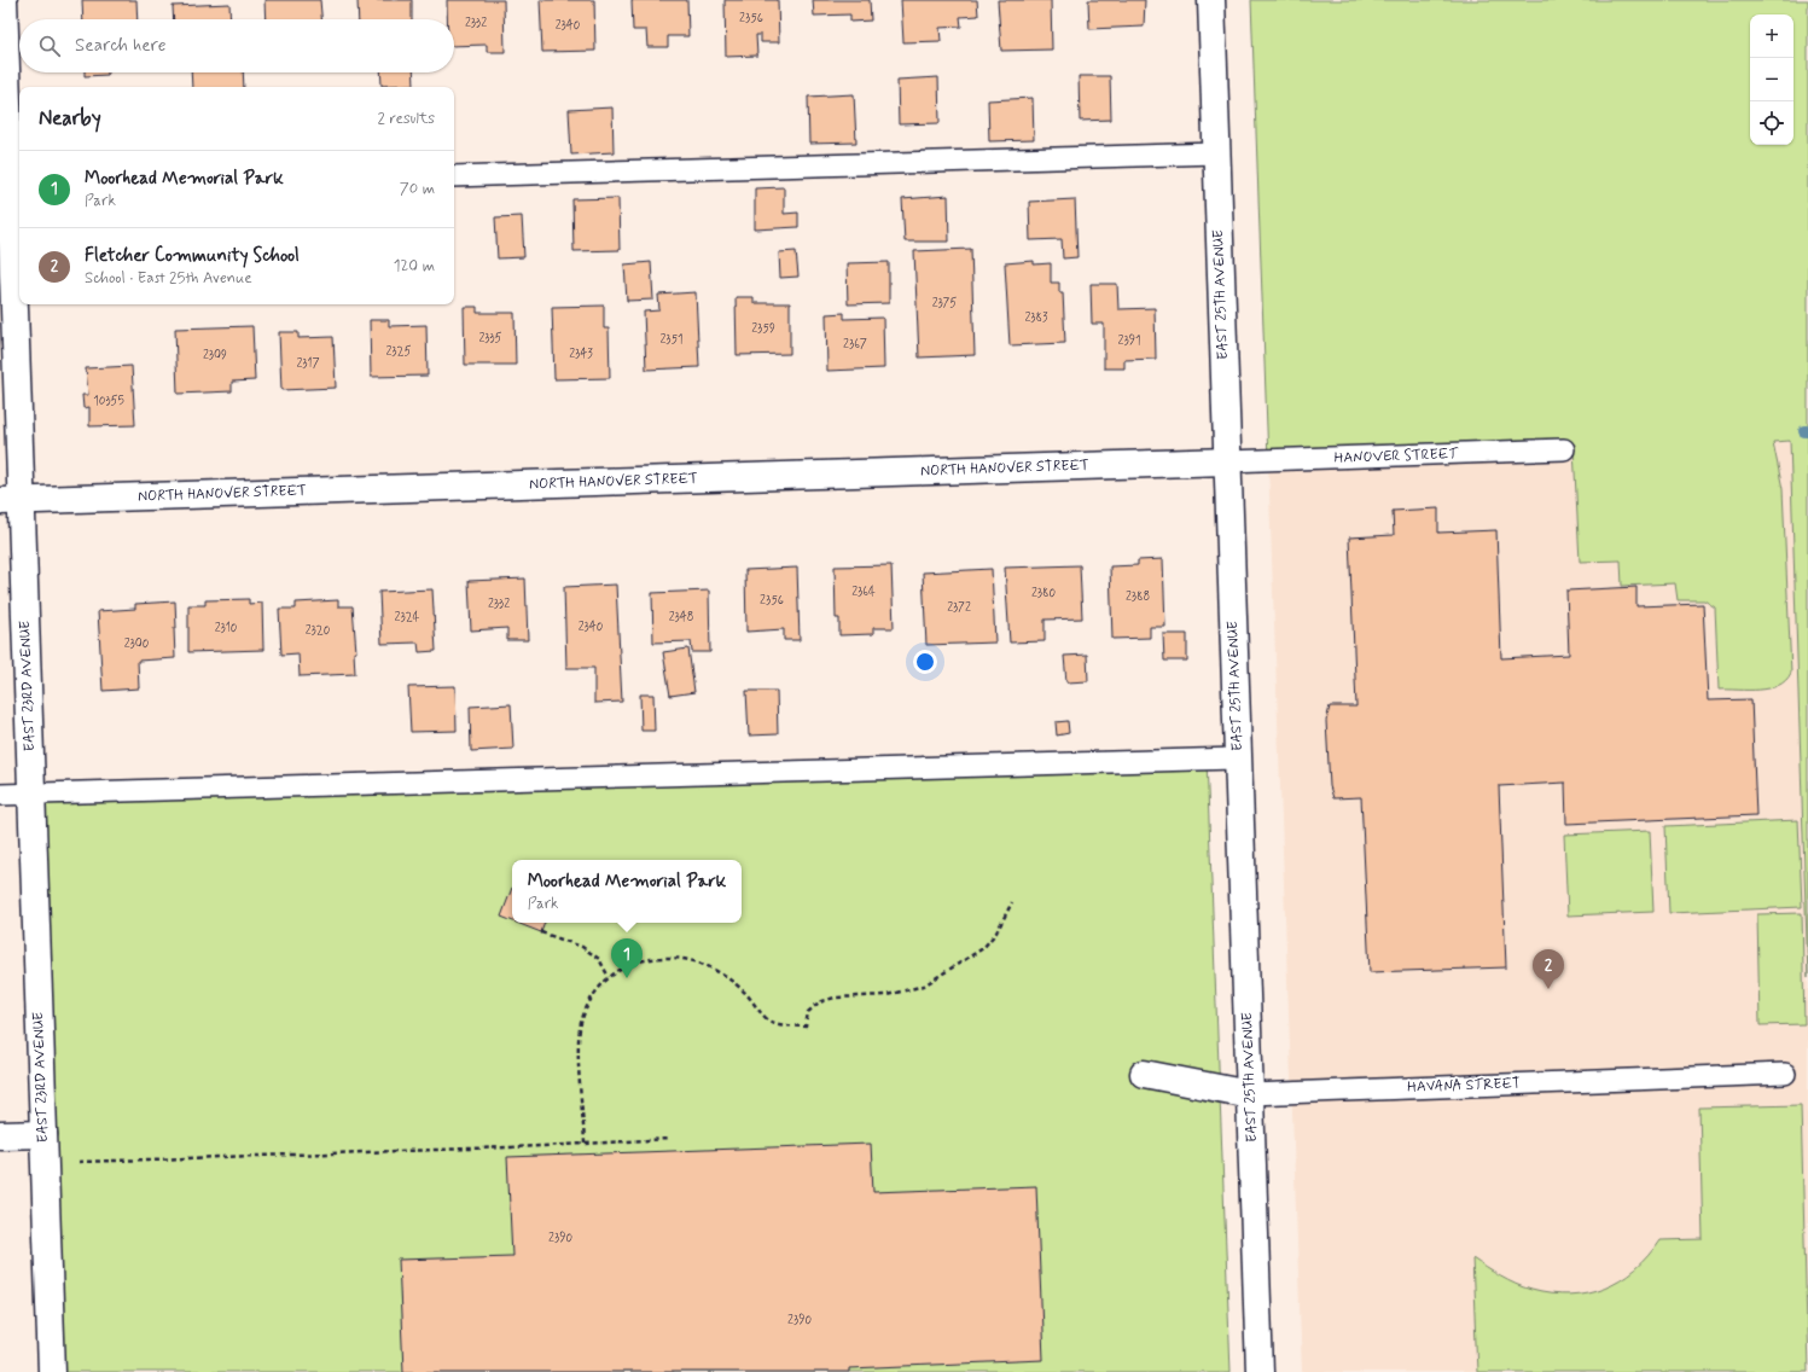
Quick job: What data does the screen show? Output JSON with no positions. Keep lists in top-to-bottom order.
{
  "streets": {
    "street": [
      "EAST 25TH AVENUE",
      "NORTH HANOVER STREET",
      "EAST 23RD AVENUE",
      "HAVANA STREET"
    ],
    "lane": ["HANOVER STREET"]
  },
  "crossings": [
    ["EAST 25TH AVENUE", "HANOVER STREET"],
    ["EAST 25TH AVENUE", "NORTH HANOVER STREET"],
    ["EAST 25TH AVENUE", "HAVANA STREET"],
    ["HANOVER STREET", "NORTH HANOVER STREET"],
    ["NORTH HANOVER STREET", "EAST 23RD AVENUE"]
  ],
  "house_numbers": [
    "2356",
    "2332",
    "2340",
    "2375",
    "2383",
    "2359",
    "2335",
    "2351",
    "2391",
    "2367",
    "2325",
    "2343",
    "2309",
    "2317",
    "10355",
    "2364",
    "2380",
    "2388",
    "2356",
    "2332",
    "2372",
    "2324",
    "2348",
    "2340",
    "2310",
    "2320",
    "2300",
    "2390",
    "2390"
  ],
  "page": {
    "map_buttons": ["+", "−"],
    "search": "Search here",
    "heading": ["Nearby", "2 results"],
    "list": [
      {
        "mark": "1",
        "name": "Moorhead Memorial Park",
        "note": "Park",
        "value": "70 m"
      },
      {
        "mark": "2",
        "name": "Fletcher Community School",
        "note": "School · East 25th Avenue",
        "value": "120 m"
      }
    ],
    "popup": ["Moorhead Memorial Park", "Park"],
    "pins": ["1", "2"]
  }
}
